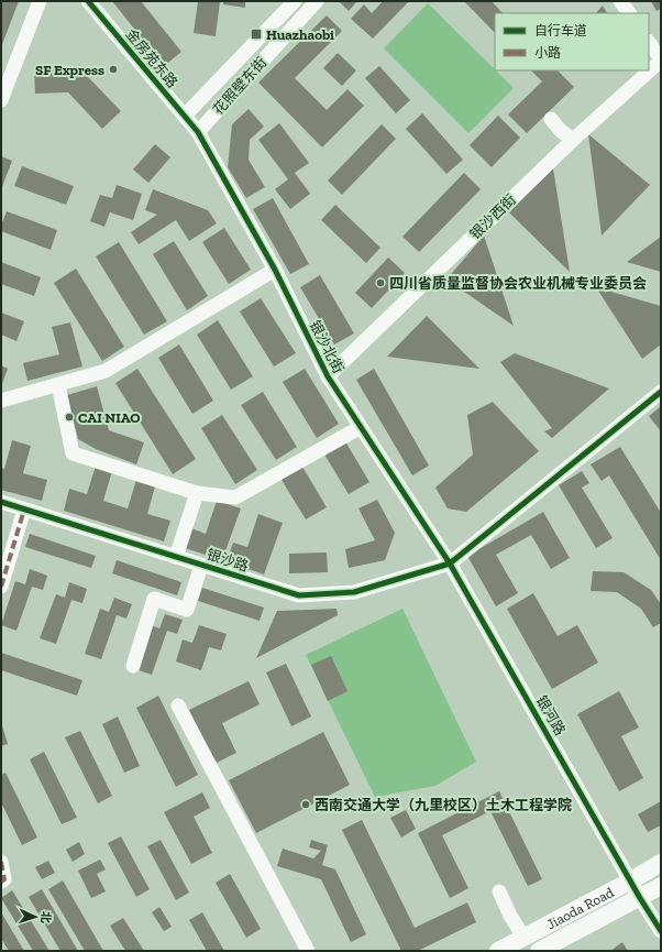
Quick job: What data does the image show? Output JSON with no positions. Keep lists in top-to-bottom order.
{
  "streets": {
    "main road": ["Jiaoda Road"],
    "street": [
      "金房苑东路",
      "花照壁东街",
      "银沙西街",
      "银沙北街",
      "银沙路",
      "银河路"
    ]
  },
  "crossings": [
    ["金房苑东路", "花照壁东街"],
    ["金房苑东路", "银沙北街"],
    ["花照壁东街", "银沙北街"],
    ["银沙西街", "银沙北街"],
    ["银沙北街", "银沙路"],
    ["银沙北街", "银河路"],
    ["银沙路", "银河路"],
    ["银河路", "Jiaoda Road"]
  ],
  "places": {
    "transit": ["Huazhaobi"],
    "other": [
      "SF Express",
      "四川省质量监督协会农业机械专业委员会",
      "CAI NIAO",
      "西南交通大学（九里校区）土木工程学院"
    ]
  },
  "legend": ["自行车道", "小路"],
  "north": "right"
}
